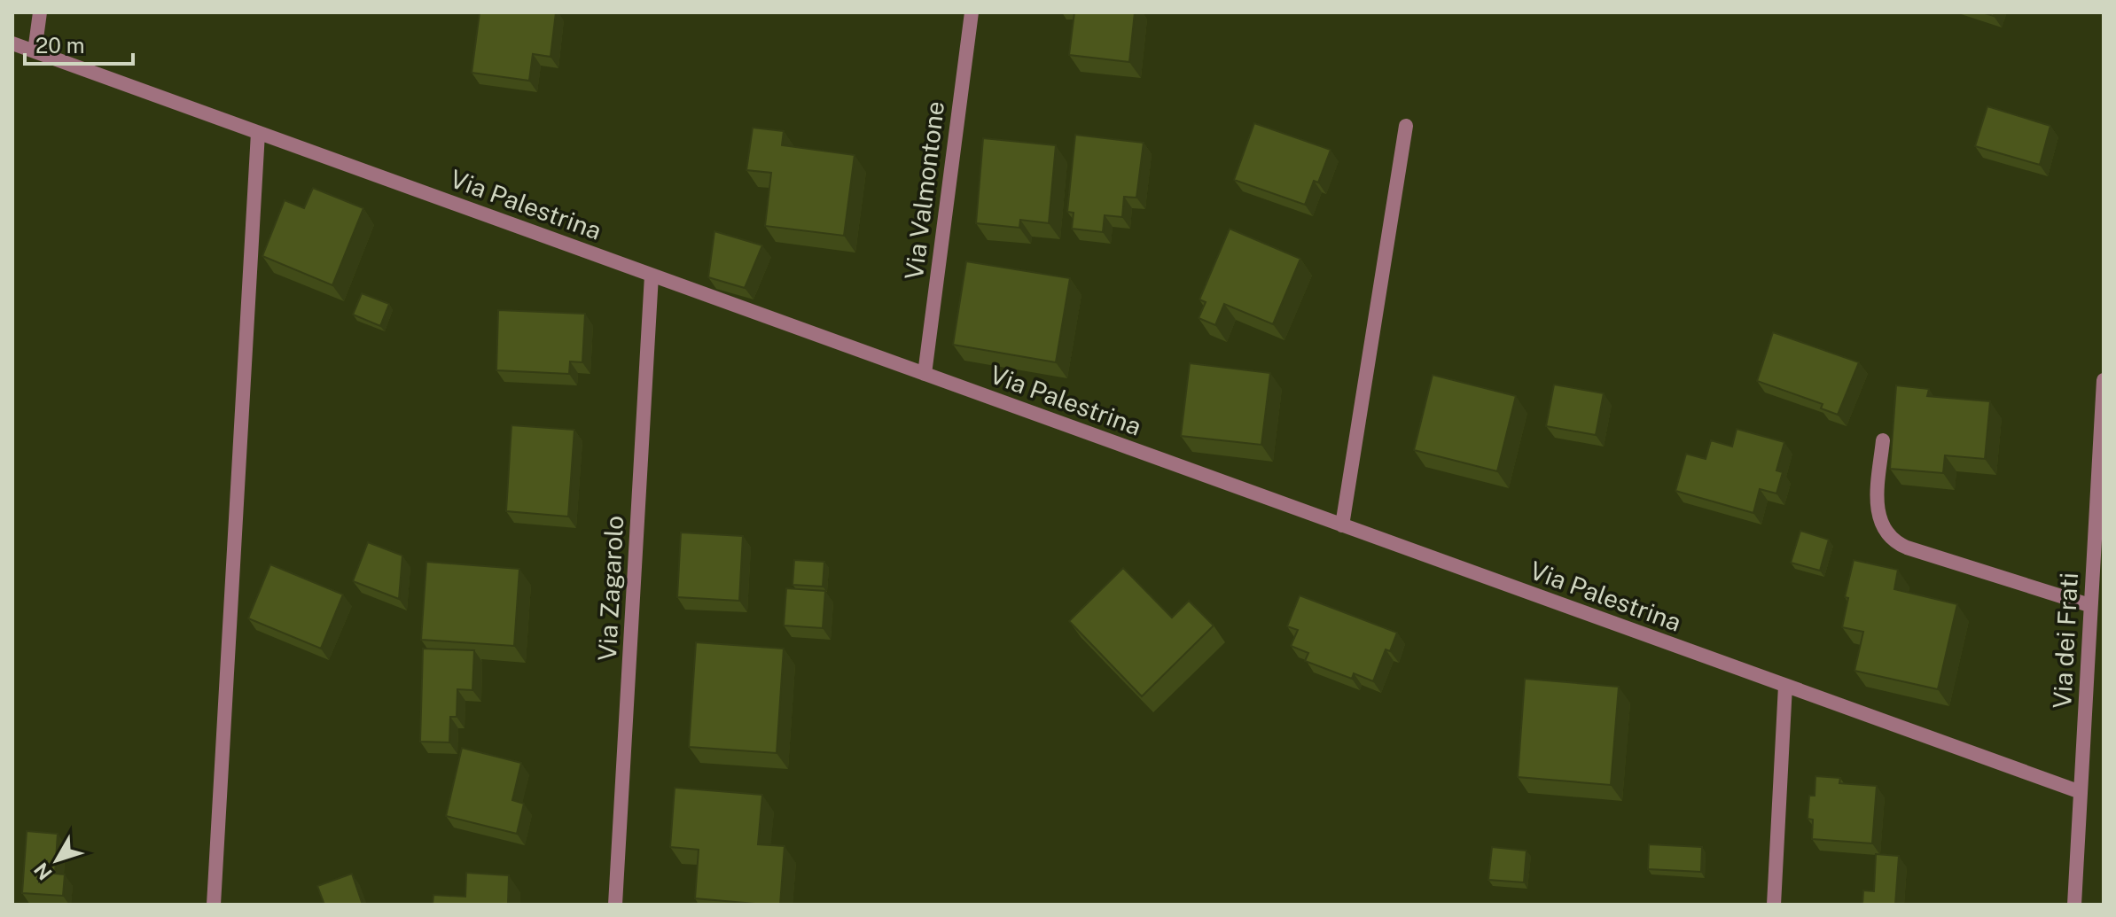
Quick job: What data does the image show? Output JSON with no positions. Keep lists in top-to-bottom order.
{
  "streets": {
    "street": [
      "Via Valmontone",
      "Via Palestrina",
      "Via Zagarolo",
      "Via dei Frati"
    ]
  },
  "crossings": [
    ["Via Valmontone", "Via Palestrina"],
    ["Via Palestrina", "Via Zagarolo"],
    ["Via Palestrina", "Via dei Frati"]
  ],
  "scale_bar": "20 m",
  "north": "bottom left"
}
